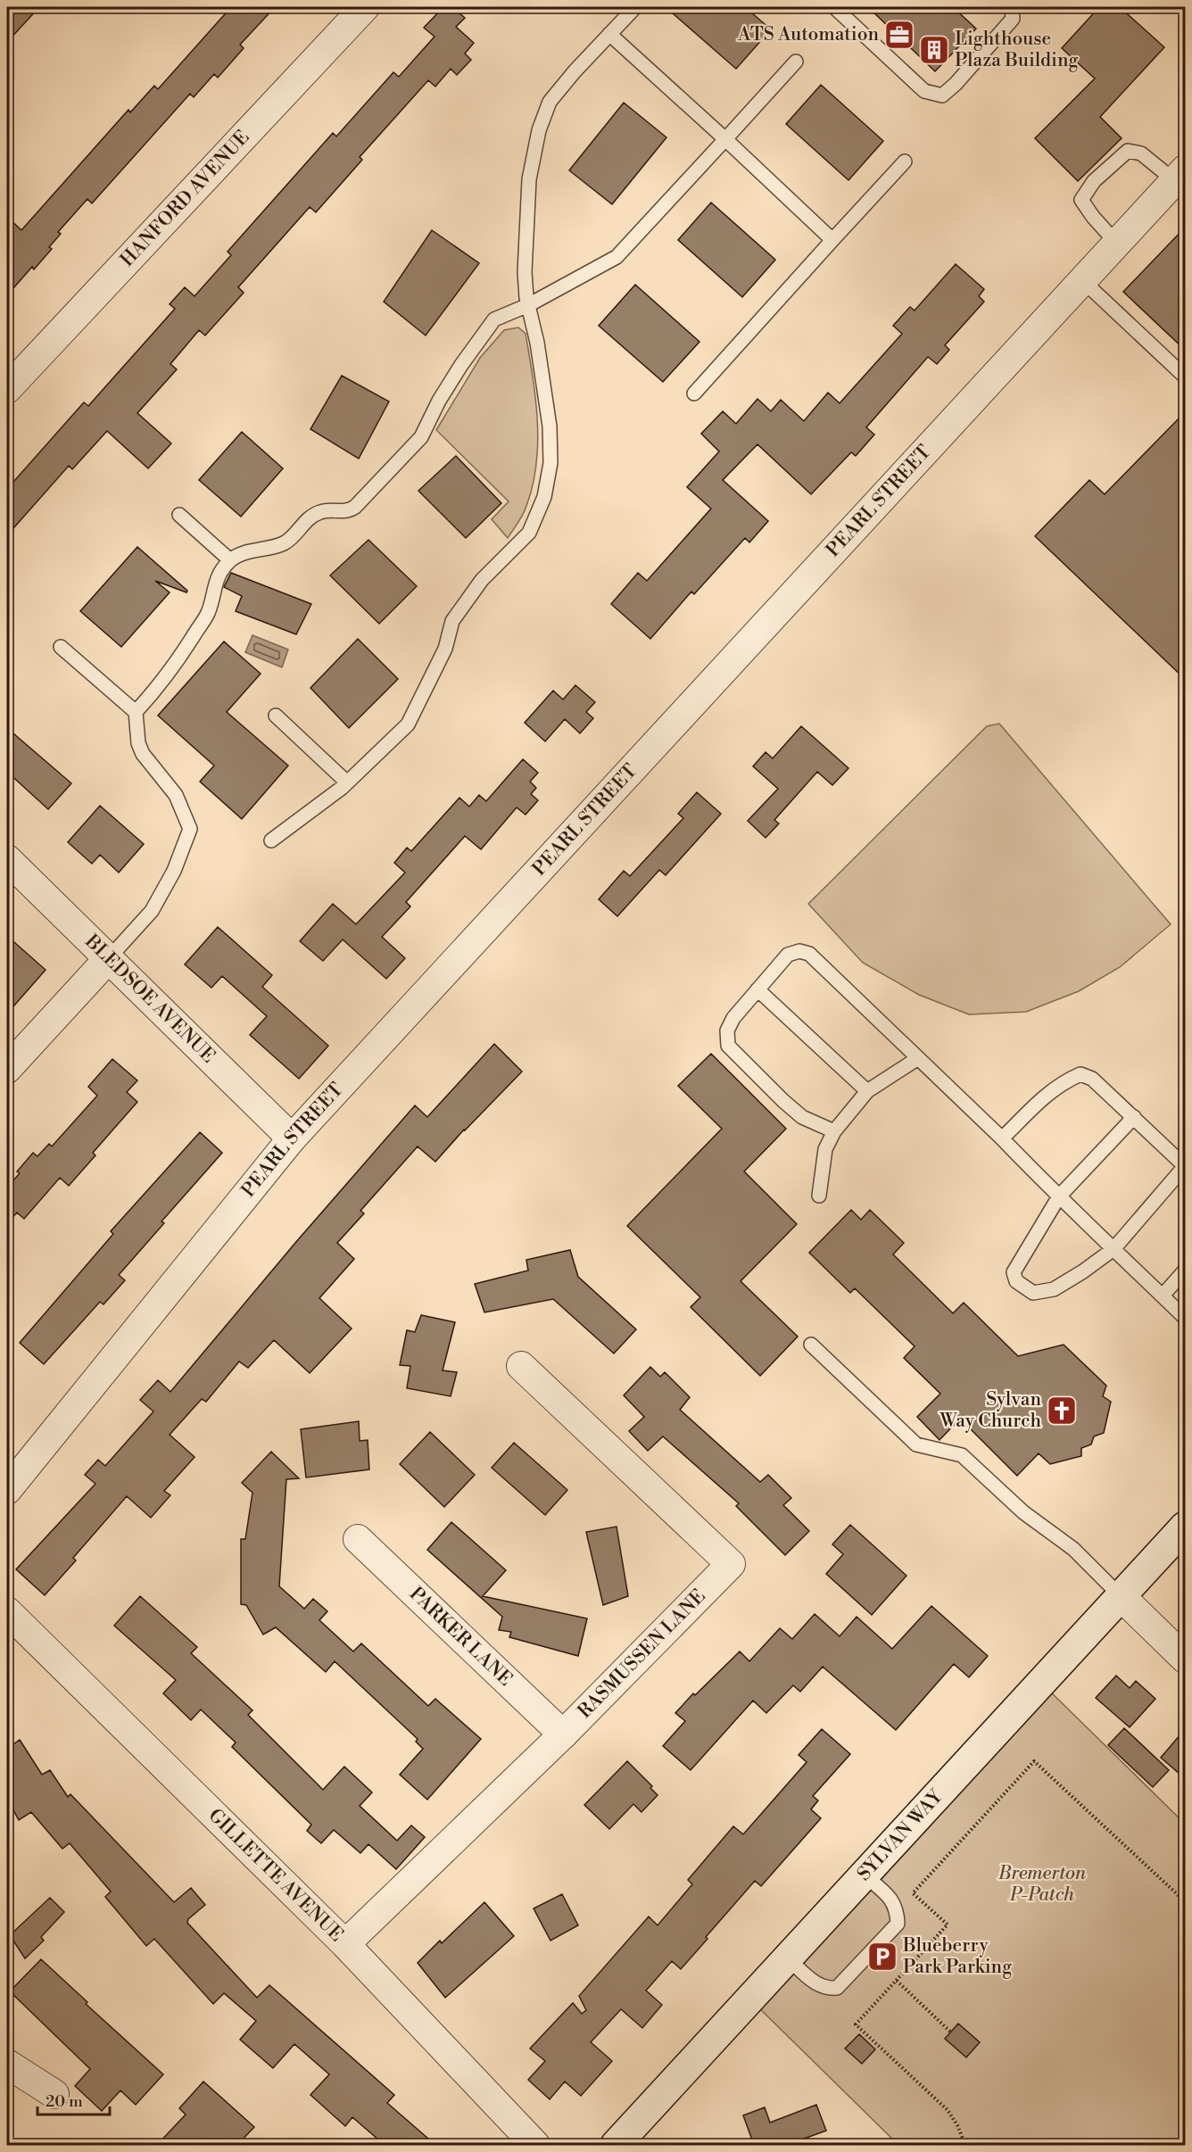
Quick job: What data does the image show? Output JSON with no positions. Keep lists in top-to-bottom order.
{
  "streets": {
    "main road": ["SYLVAN WAY"],
    "street": [
      "HANFORD AVENUE",
      "PEARL STREET",
      "BLEDSOE AVENUE",
      "PARKER LANE",
      "RASMUSSEN LANE",
      "GILLETTE AVENUE"
    ]
  },
  "crossings": [
    ["PEARL STREET", "BLEDSOE AVENUE"],
    ["PARKER LANE", "RASMUSSEN LANE"],
    ["RASMUSSEN LANE", "GILLETTE AVENUE"]
  ],
  "parks": ["Bremerton P-Patch"],
  "places": {
    "office": ["ATS Automation"],
    "building": ["Lighthouse Plaza Building"],
    "church": ["Sylvan Way Church"],
    "parking": ["Blueberry Park Parking"]
  },
  "scale_bar": "20 m"
}
